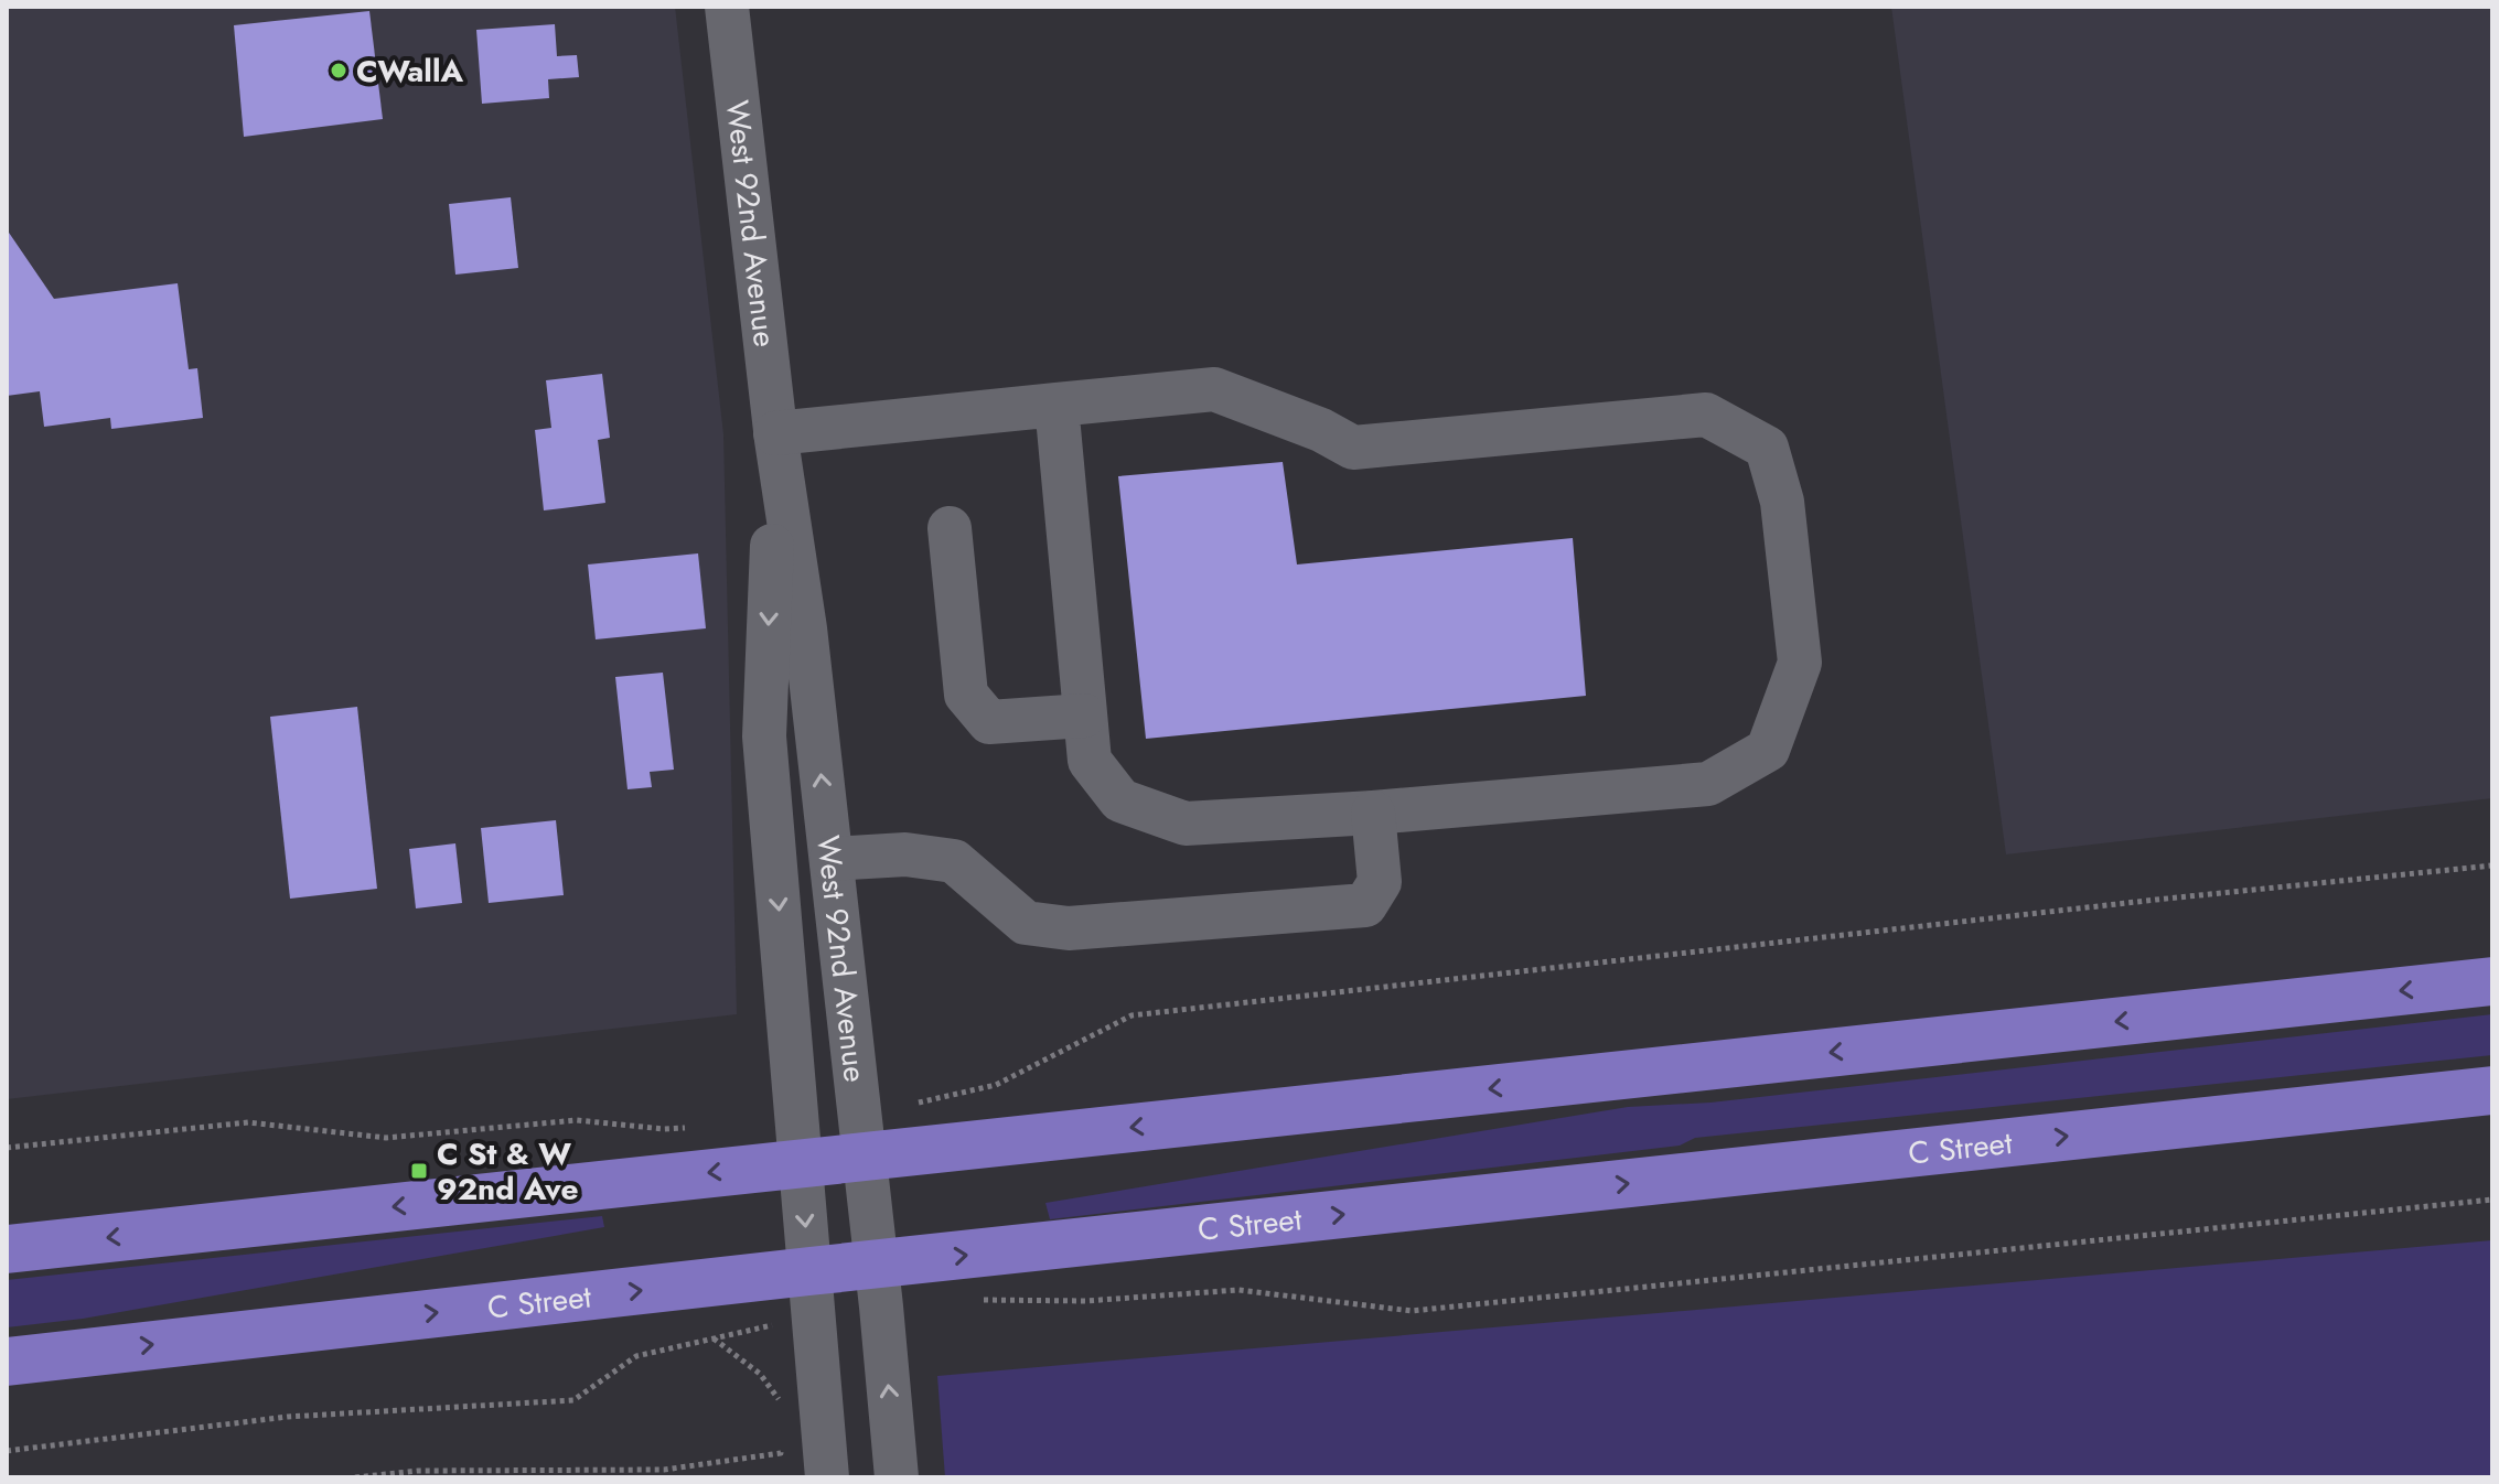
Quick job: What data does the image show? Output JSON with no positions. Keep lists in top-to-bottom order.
{
  "streets": {
    "main road": ["C Street"],
    "street": ["West 92nd Avenue"]
  },
  "crossings": [
    ["West 92nd Avenue", "C Street"]
  ],
  "places": {
    "other": ["CWallA"],
    "transit": ["C St & W 92nd Ave"]
  }
}
